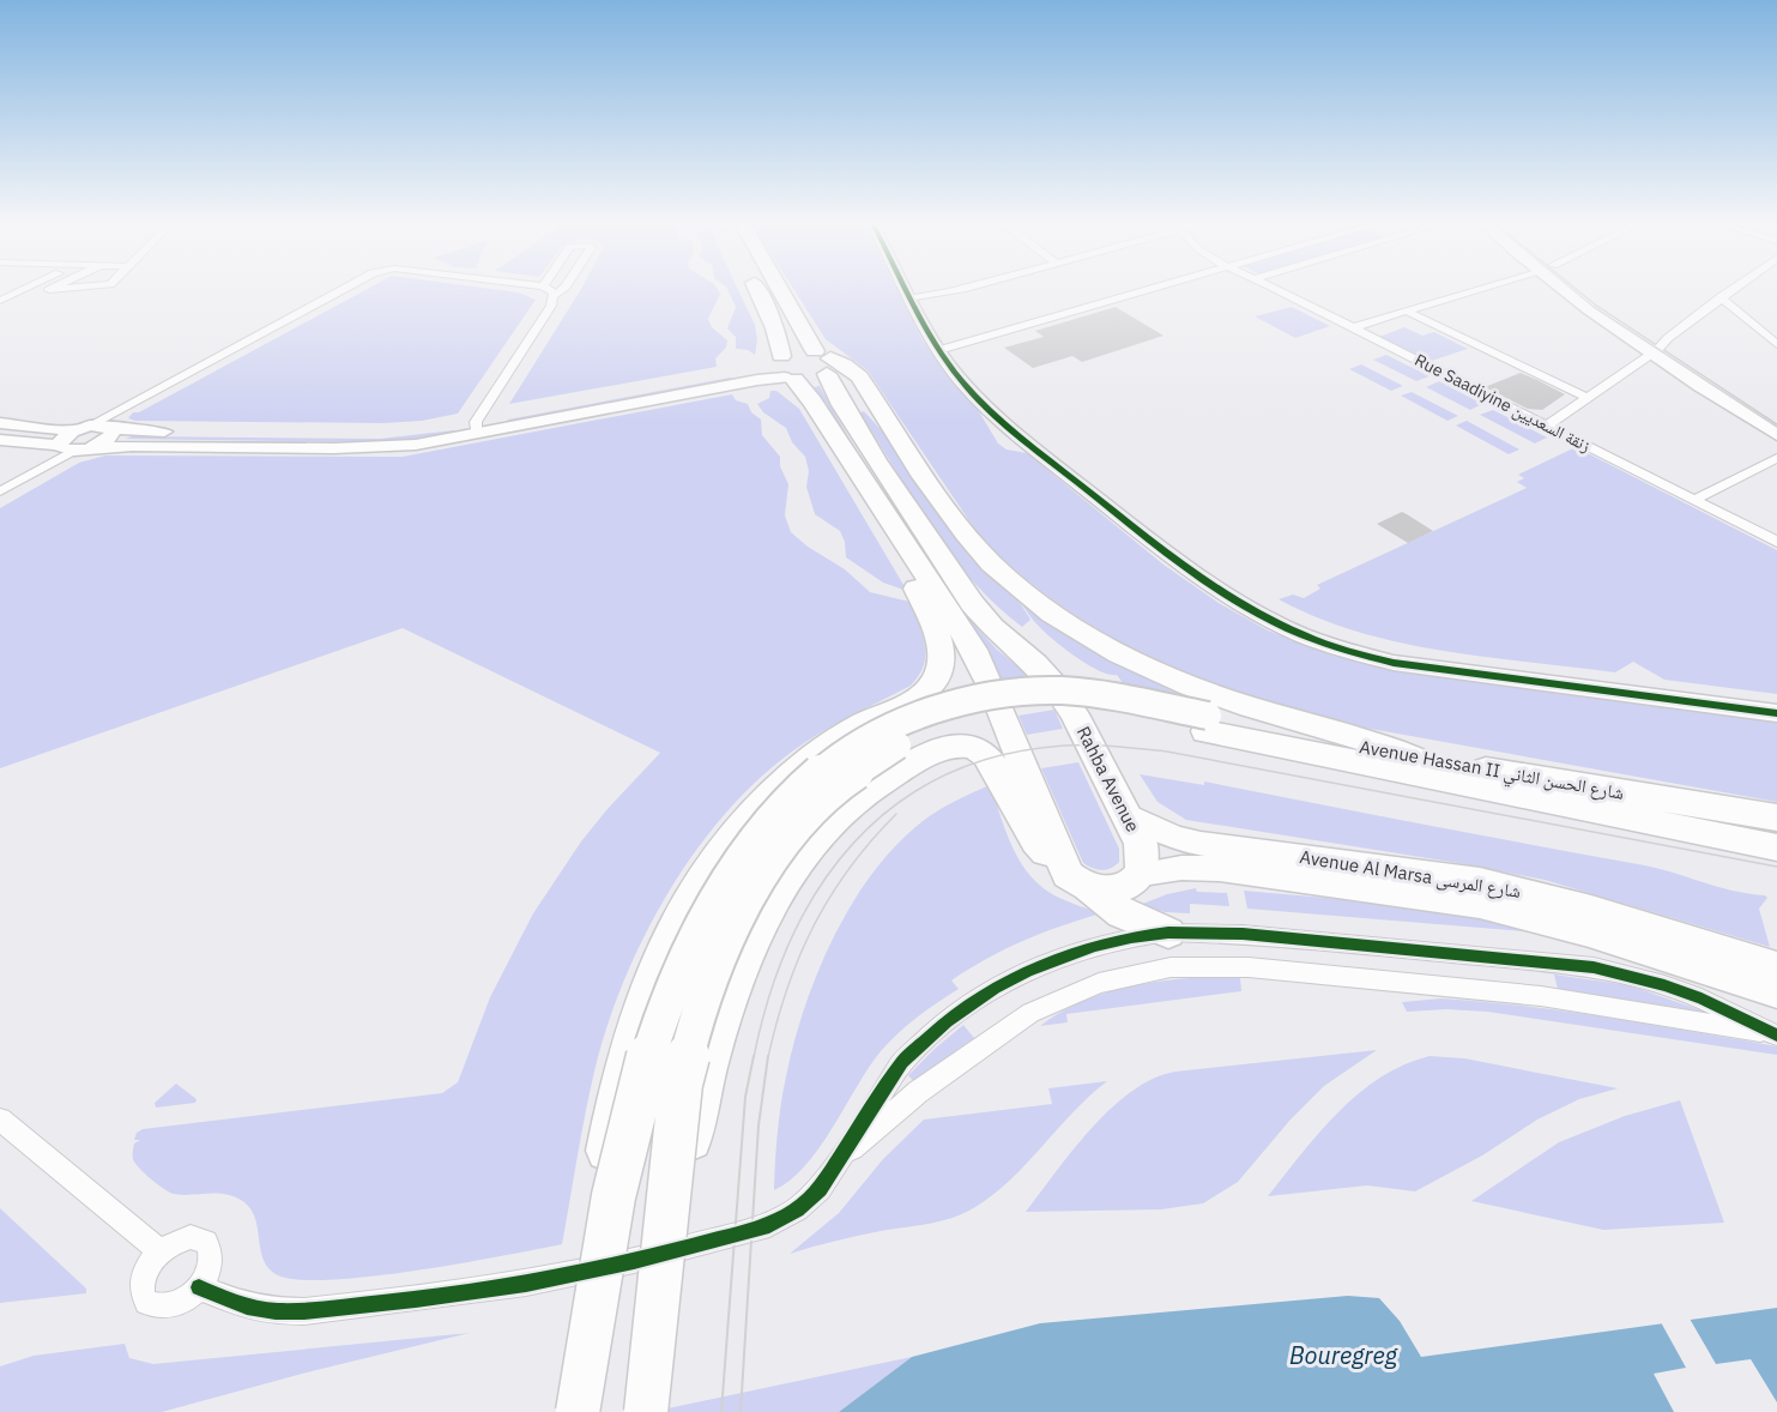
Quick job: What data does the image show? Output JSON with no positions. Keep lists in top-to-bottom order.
{
  "streets": {
    "highway": ["Avenue Hassan II شارع الحسن الثاني", "Rahba Avenue"],
    "main road": ["Avenue Al Marsa شارع المرسى"],
    "street": ["Rue Saadiyine زنقة السعديين"]
  },
  "crossings": [
    ["Rahba Avenue", "Avenue Al Marsa شارع المرسى"]
  ],
  "water": ["Bouregreg"]
}
